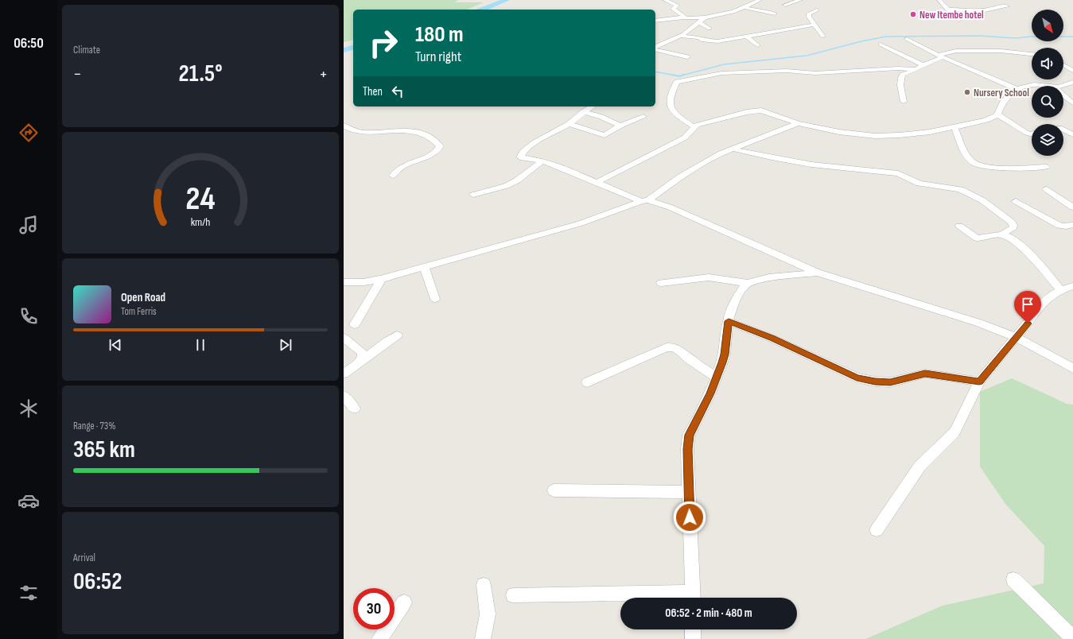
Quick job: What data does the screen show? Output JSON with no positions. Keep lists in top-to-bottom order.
{
  "places": ["New Itembe hotel", "Nursery School"],
  "north": "bottom right",
  "page": {
    "tabs": "06:50",
    "tile": [
      "Climate",
      ["Range · 73%", "365 km"],
      ["Arrival", "06:52"]
    ],
    "turn": ["180 m", "Turn right"],
    "heat": ["−", "21.5°", "+"],
    "then": "Then",
    "song": ["Open Road", "Tom Ferris"],
    "limit": "30",
    "trip": "06:52 · 2 min · 480 m",
    "gauge": ["24", "km/h"]
  }
}
